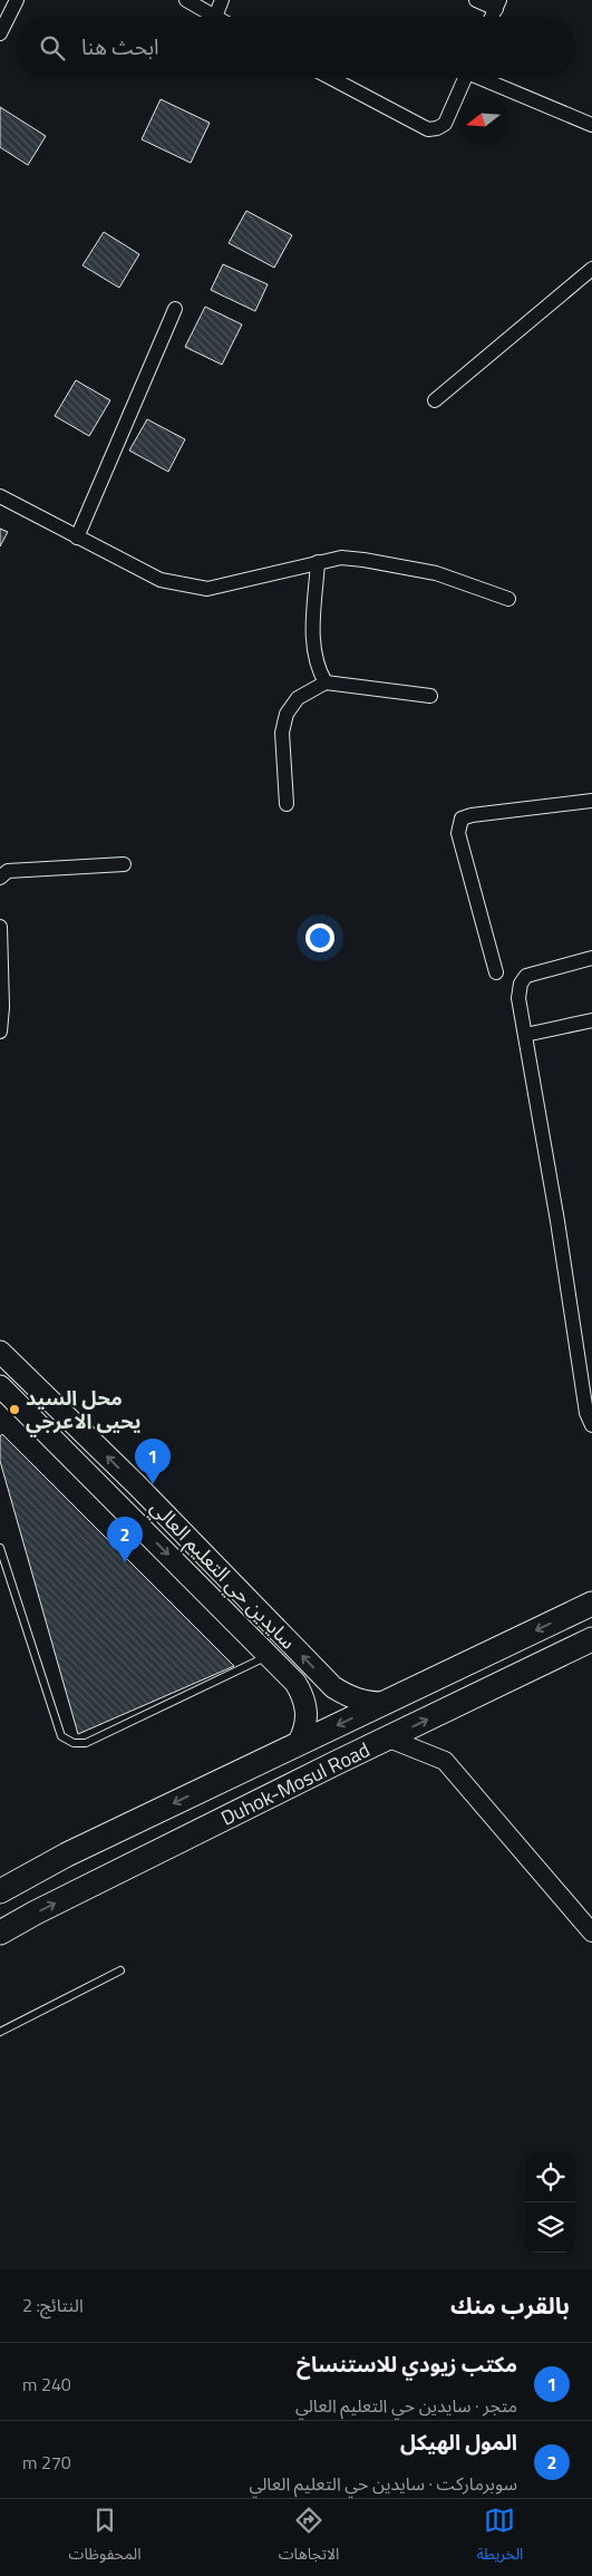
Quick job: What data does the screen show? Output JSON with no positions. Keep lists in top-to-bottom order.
{
  "streets": {
    "highway": ["Duhok-Mosul Road"],
    "main road": ["سايدين حي التعليم العالي"]
  },
  "crossings": [
    ["سايدين حي التعليم العالي", "Duhok-Mosul Road"]
  ],
  "places": ["محل السيد يحيى الاعرجي"],
  "north": "left",
  "page": {
    "search": "ابحث هنا",
    "pins": ["1", "2"],
    "heading": ["بالقرب منك", "النتائج: 2"],
    "list": [
      {
        "mark": "1",
        "name": "مكتب زيودي للاستنساخ",
        "note": "متجر · سايدين حي التعليم العالي",
        "value": "240 m"
      },
      {
        "mark": "2",
        "name": "المول الهيكل",
        "note": "سوبرماركت · سايدين حي التعليم العالي",
        "value": "270 m"
      }
    ],
    "nav": ["الخريطة", "الاتجاهات", "المحفوظات"]
  }
}
